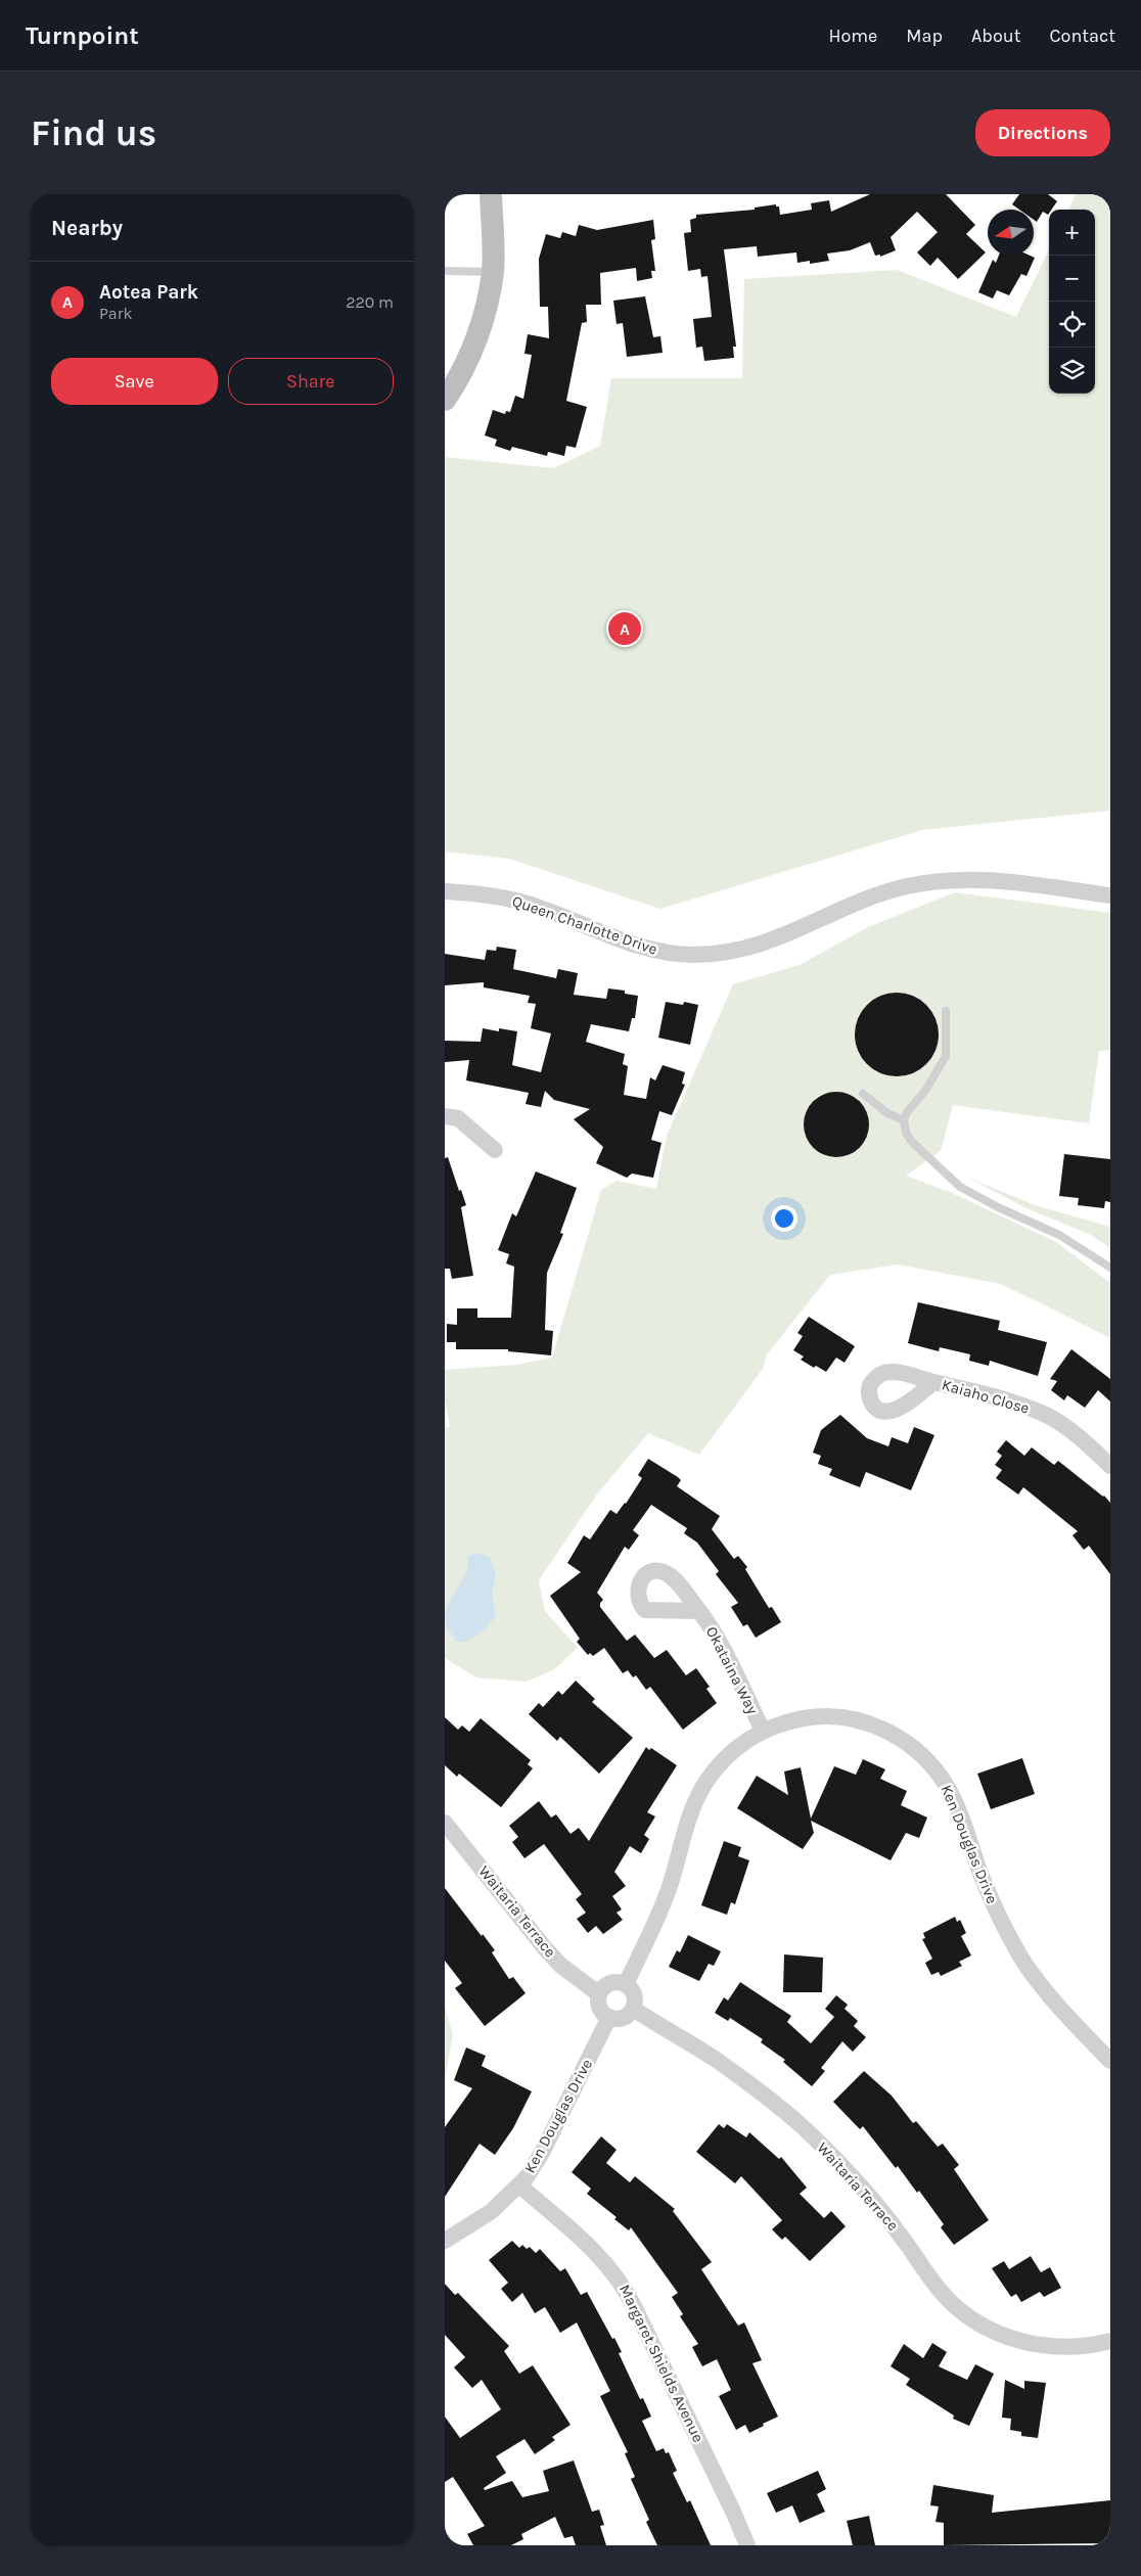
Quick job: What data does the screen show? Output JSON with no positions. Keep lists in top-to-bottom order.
{
  "streets": {
    "street": [
      "Queen Charlotte Drive",
      "Kaiaho Close",
      "Okataina Way",
      "Ken Douglas Drive",
      "Waitaria Terrace",
      "Margaret Shields Avenue"
    ]
  },
  "crossings": [
    ["Okataina Way", "Ken Douglas Drive"],
    ["Ken Douglas Drive", "Waitaria Terrace"],
    ["Ken Douglas Drive", "Margaret Shields Avenue"]
  ],
  "north": "left",
  "page": {
    "header": "Turnpoint",
    "nav": [
      "Home",
      "Map",
      "About",
      "Contact"
    ],
    "buttons": [
      "Directions",
      ["Save", "Share"]
    ],
    "title": "Find us",
    "heading": "Nearby",
    "map_buttons": ["+", "−"],
    "list": [
      {
        "mark": "A",
        "name": "Aotea Park",
        "note": "Park",
        "value": "220 m"
      }
    ],
    "pins": "A"
  }
}
